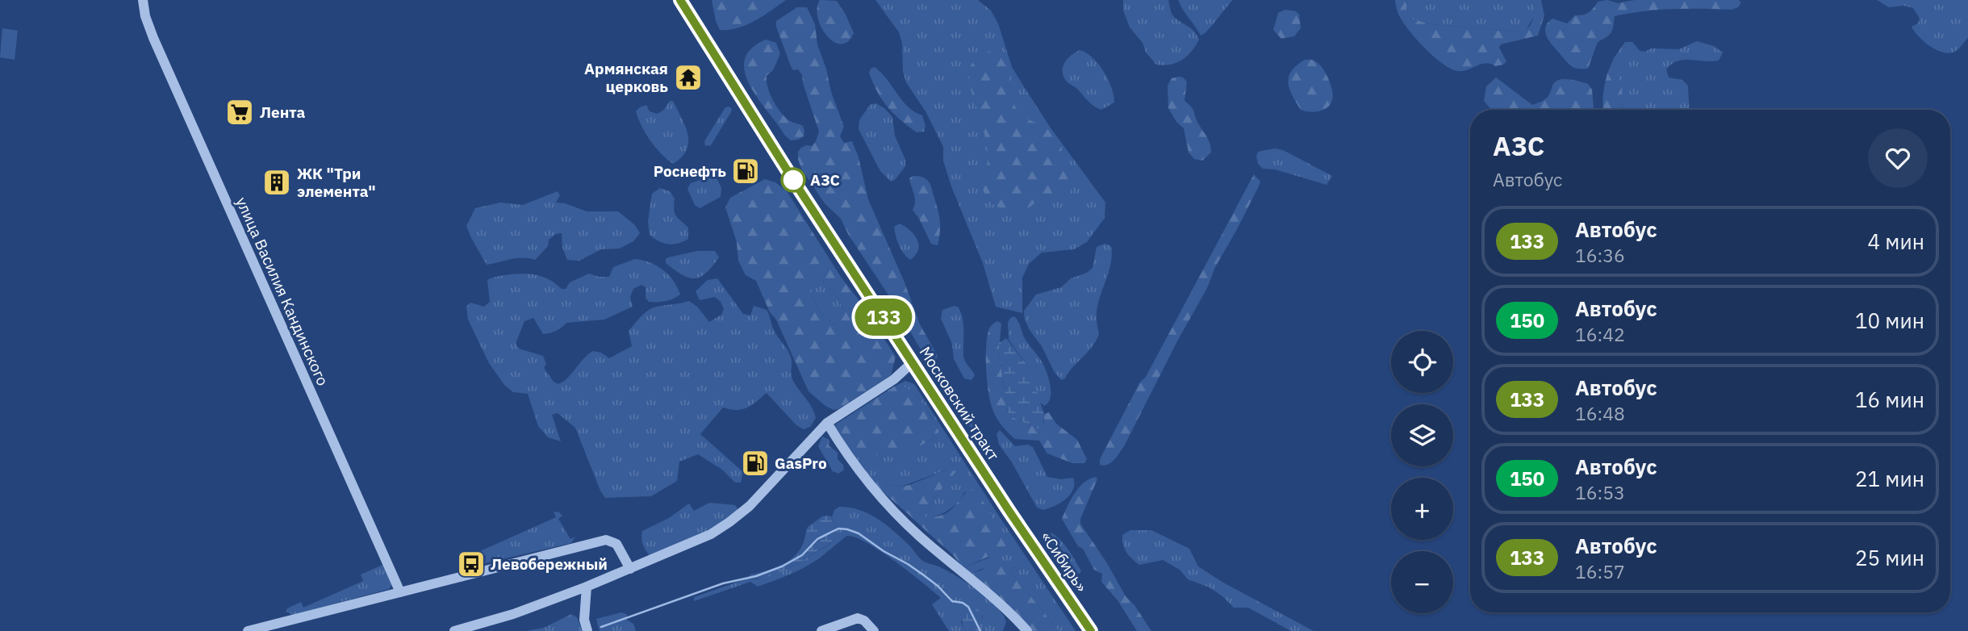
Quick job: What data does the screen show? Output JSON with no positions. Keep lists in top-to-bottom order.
{
  "streets": {
    "highway": ["Московский тракт", "«Сибирь»"],
    "street": ["улица Василия Кандинского"]
  },
  "crossings": [
    ["Московский тракт", "«Сибирь»"]
  ],
  "places": {
    "temple": ["Армянская церковь"],
    "supermarket": ["Лента"],
    "fuel station": ["Роснефть", "GasPro"],
    "other": ["АЗС"],
    "building": ["ЖК \"Три элемента\""],
    "bus stop": ["Левобережный"]
  },
  "lines": ["bus line 133"],
  "page": {
    "on_map": "133",
    "heading": ["АЗС", "Автобус"],
    "list": [
      {
        "mark": "133",
        "name": "Автобус",
        "note": "16:36",
        "value": "4 мин"
      },
      {
        "mark": "150",
        "name": "Автобус",
        "note": "16:42",
        "value": "10 мин"
      },
      {
        "mark": "133",
        "name": "Автобус",
        "note": "16:48",
        "value": "16 мин"
      },
      {
        "mark": "150",
        "name": "Автобус",
        "note": "16:53",
        "value": "21 мин"
      },
      {
        "mark": "133",
        "name": "Автобус",
        "note": "16:57",
        "value": "25 мин"
      }
    ],
    "map_buttons": ["+", "−"]
  }
}
